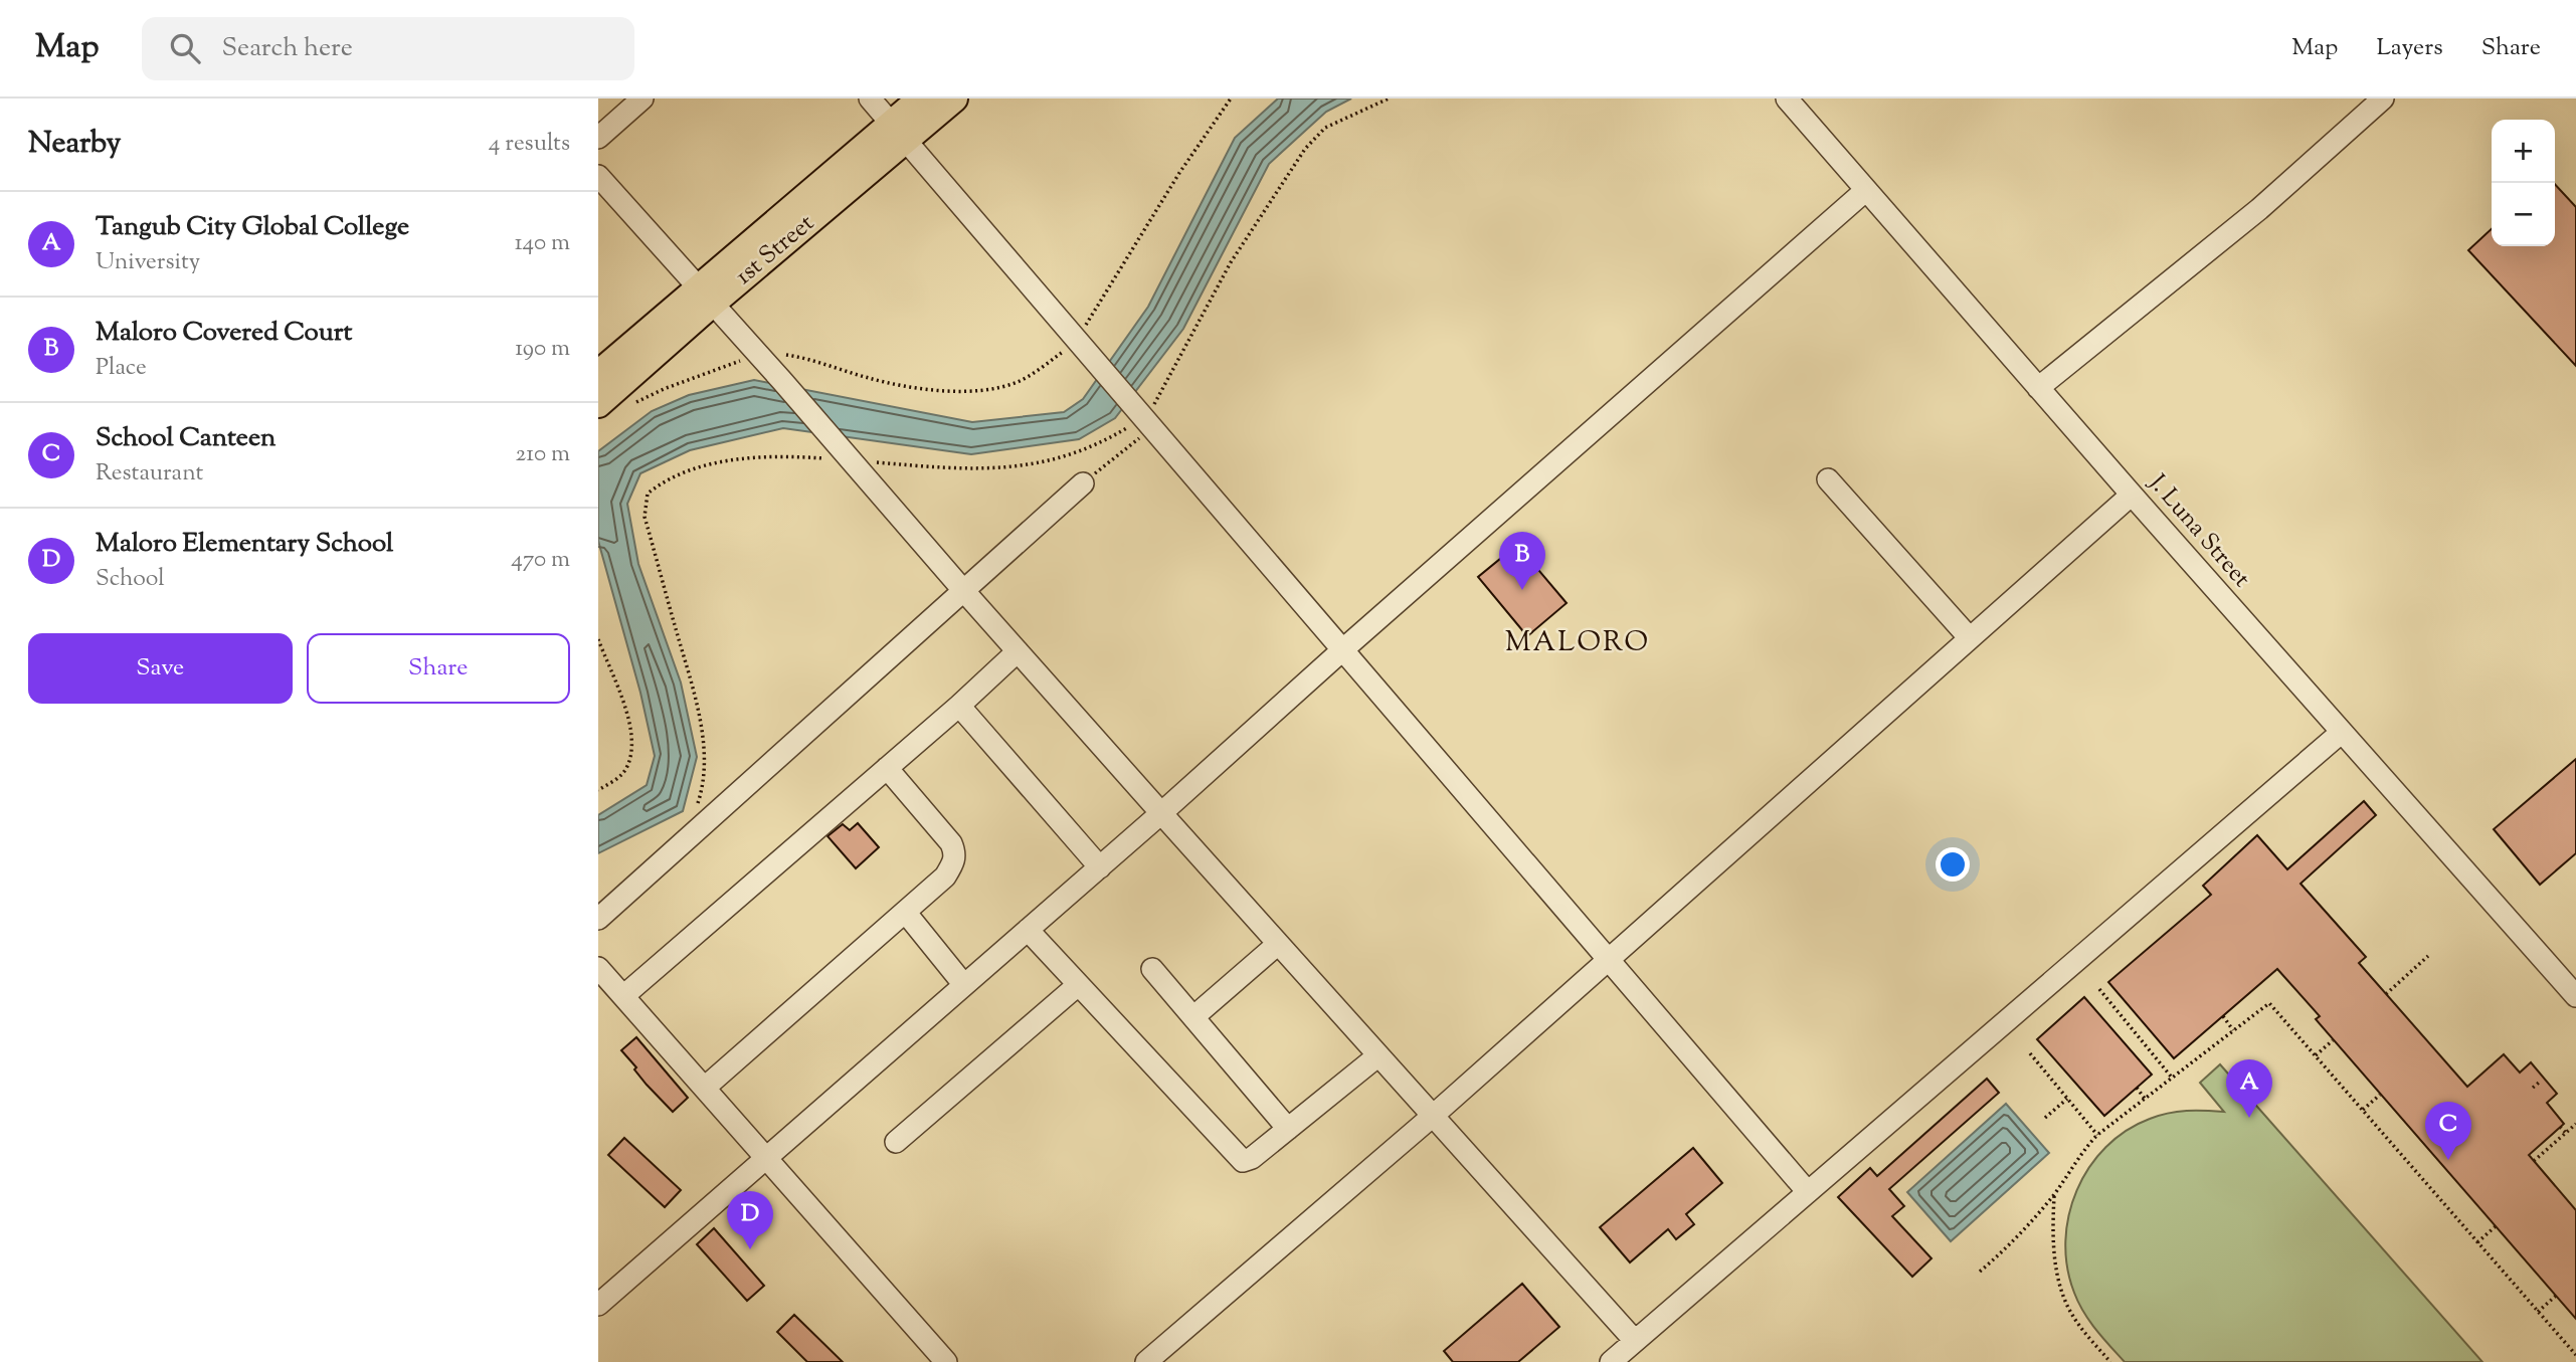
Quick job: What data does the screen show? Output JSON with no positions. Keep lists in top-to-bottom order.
{
  "streets": {
    "main road": ["1st Street"],
    "street": ["J. Luna Street"]
  },
  "districts": ["MALORO"],
  "page": {
    "header": "Map",
    "search": "Search here",
    "nav": ["Map", "Layers", "Share"],
    "heading": ["Nearby", "4 results"],
    "map_buttons": ["+", "−"],
    "list": [
      {
        "mark": "A",
        "name": "Tangub City Global College",
        "note": "University",
        "value": "140 m"
      },
      {
        "mark": "B",
        "name": "Maloro Covered Court",
        "note": "Place",
        "value": "190 m"
      },
      {
        "mark": "C",
        "name": "School Canteen",
        "note": "Restaurant",
        "value": "210 m"
      },
      {
        "mark": "D",
        "name": "Maloro Elementary School",
        "note": "School",
        "value": "470 m"
      }
    ],
    "pins": [
      "B",
      "A",
      "C",
      "D"
    ],
    "buttons": ["Save", "Share"]
  }
}
